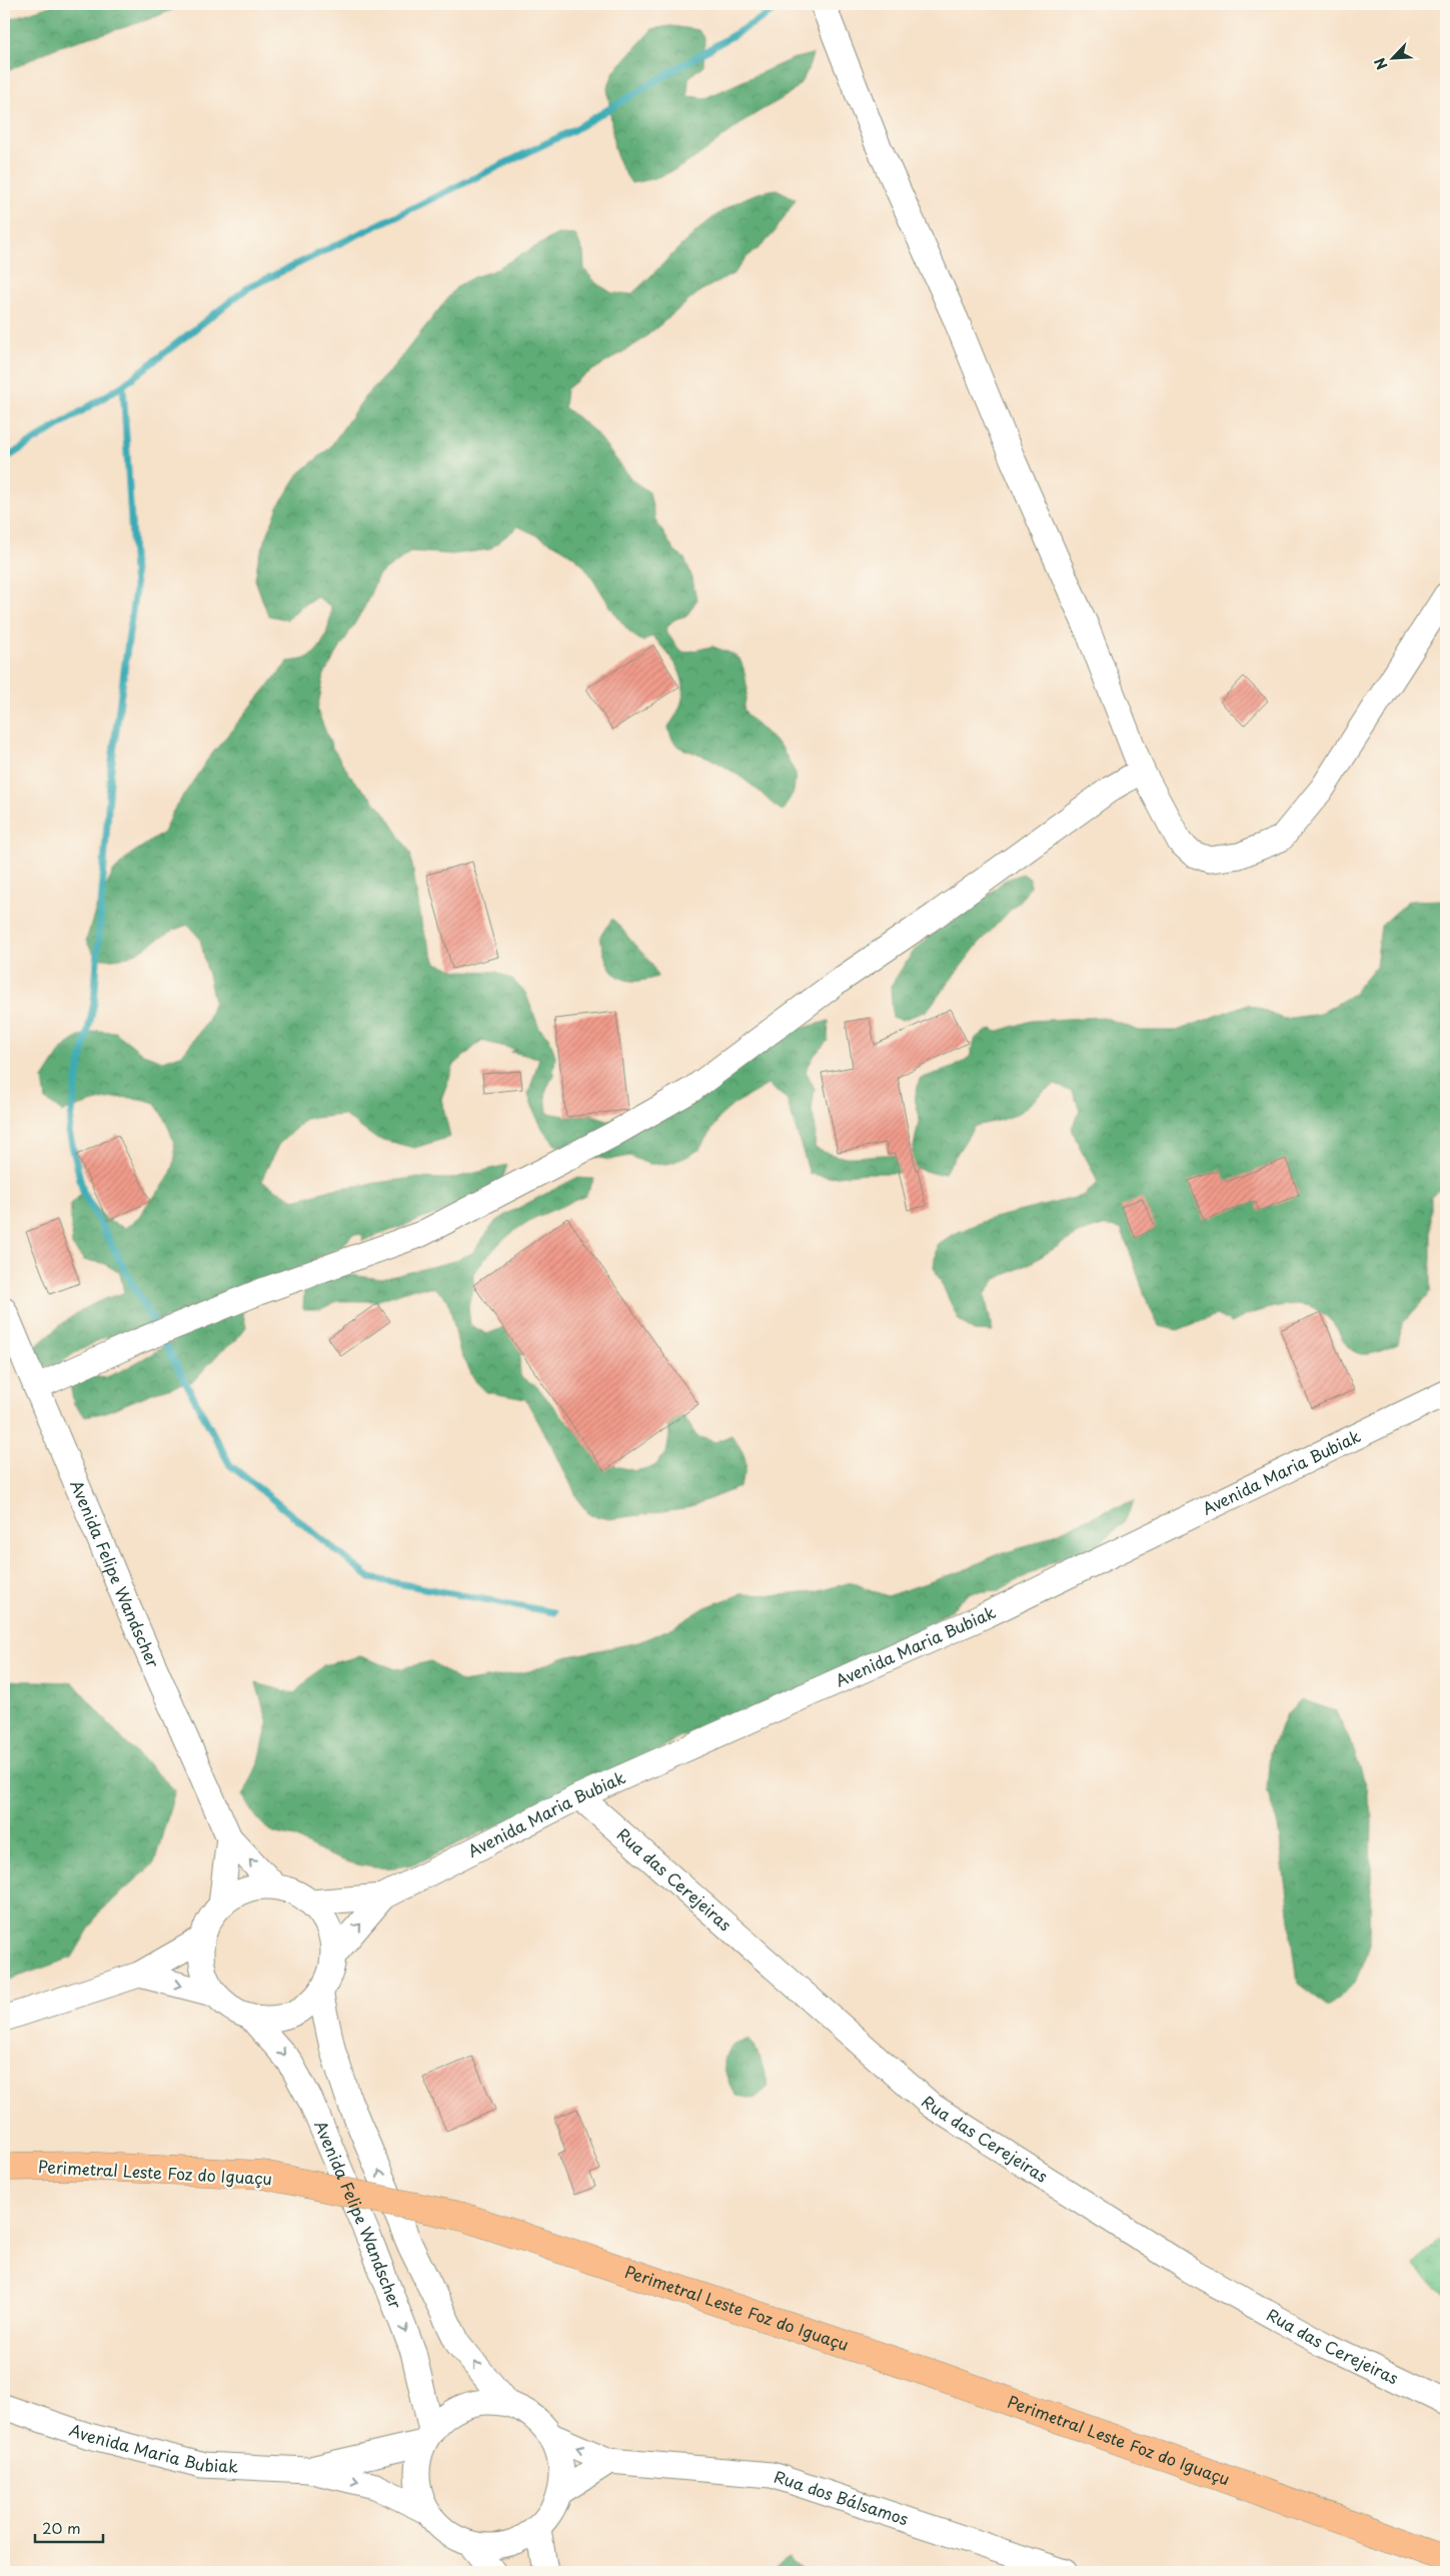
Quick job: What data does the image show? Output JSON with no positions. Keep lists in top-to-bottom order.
{
  "streets": {
    "highway": ["Perimetral Leste Foz do Iguaçu"],
    "street": [
      "Avenida Maria Bubiak",
      "Avenida Felipe Wandscher",
      "Rua das Cerejeiras",
      "Rua dos Bálsamos"
    ]
  },
  "crossings": [
    ["Avenida Maria Bubiak", "Avenida Felipe Wandscher"],
    ["Avenida Maria Bubiak", "Rua das Cerejeiras"],
    ["Avenida Maria Bubiak", "Rua dos Bálsamos"],
    ["Avenida Felipe Wandscher", "Rua dos Bálsamos"]
  ],
  "scale_bar": "20 m",
  "north": "bottom left"
}
